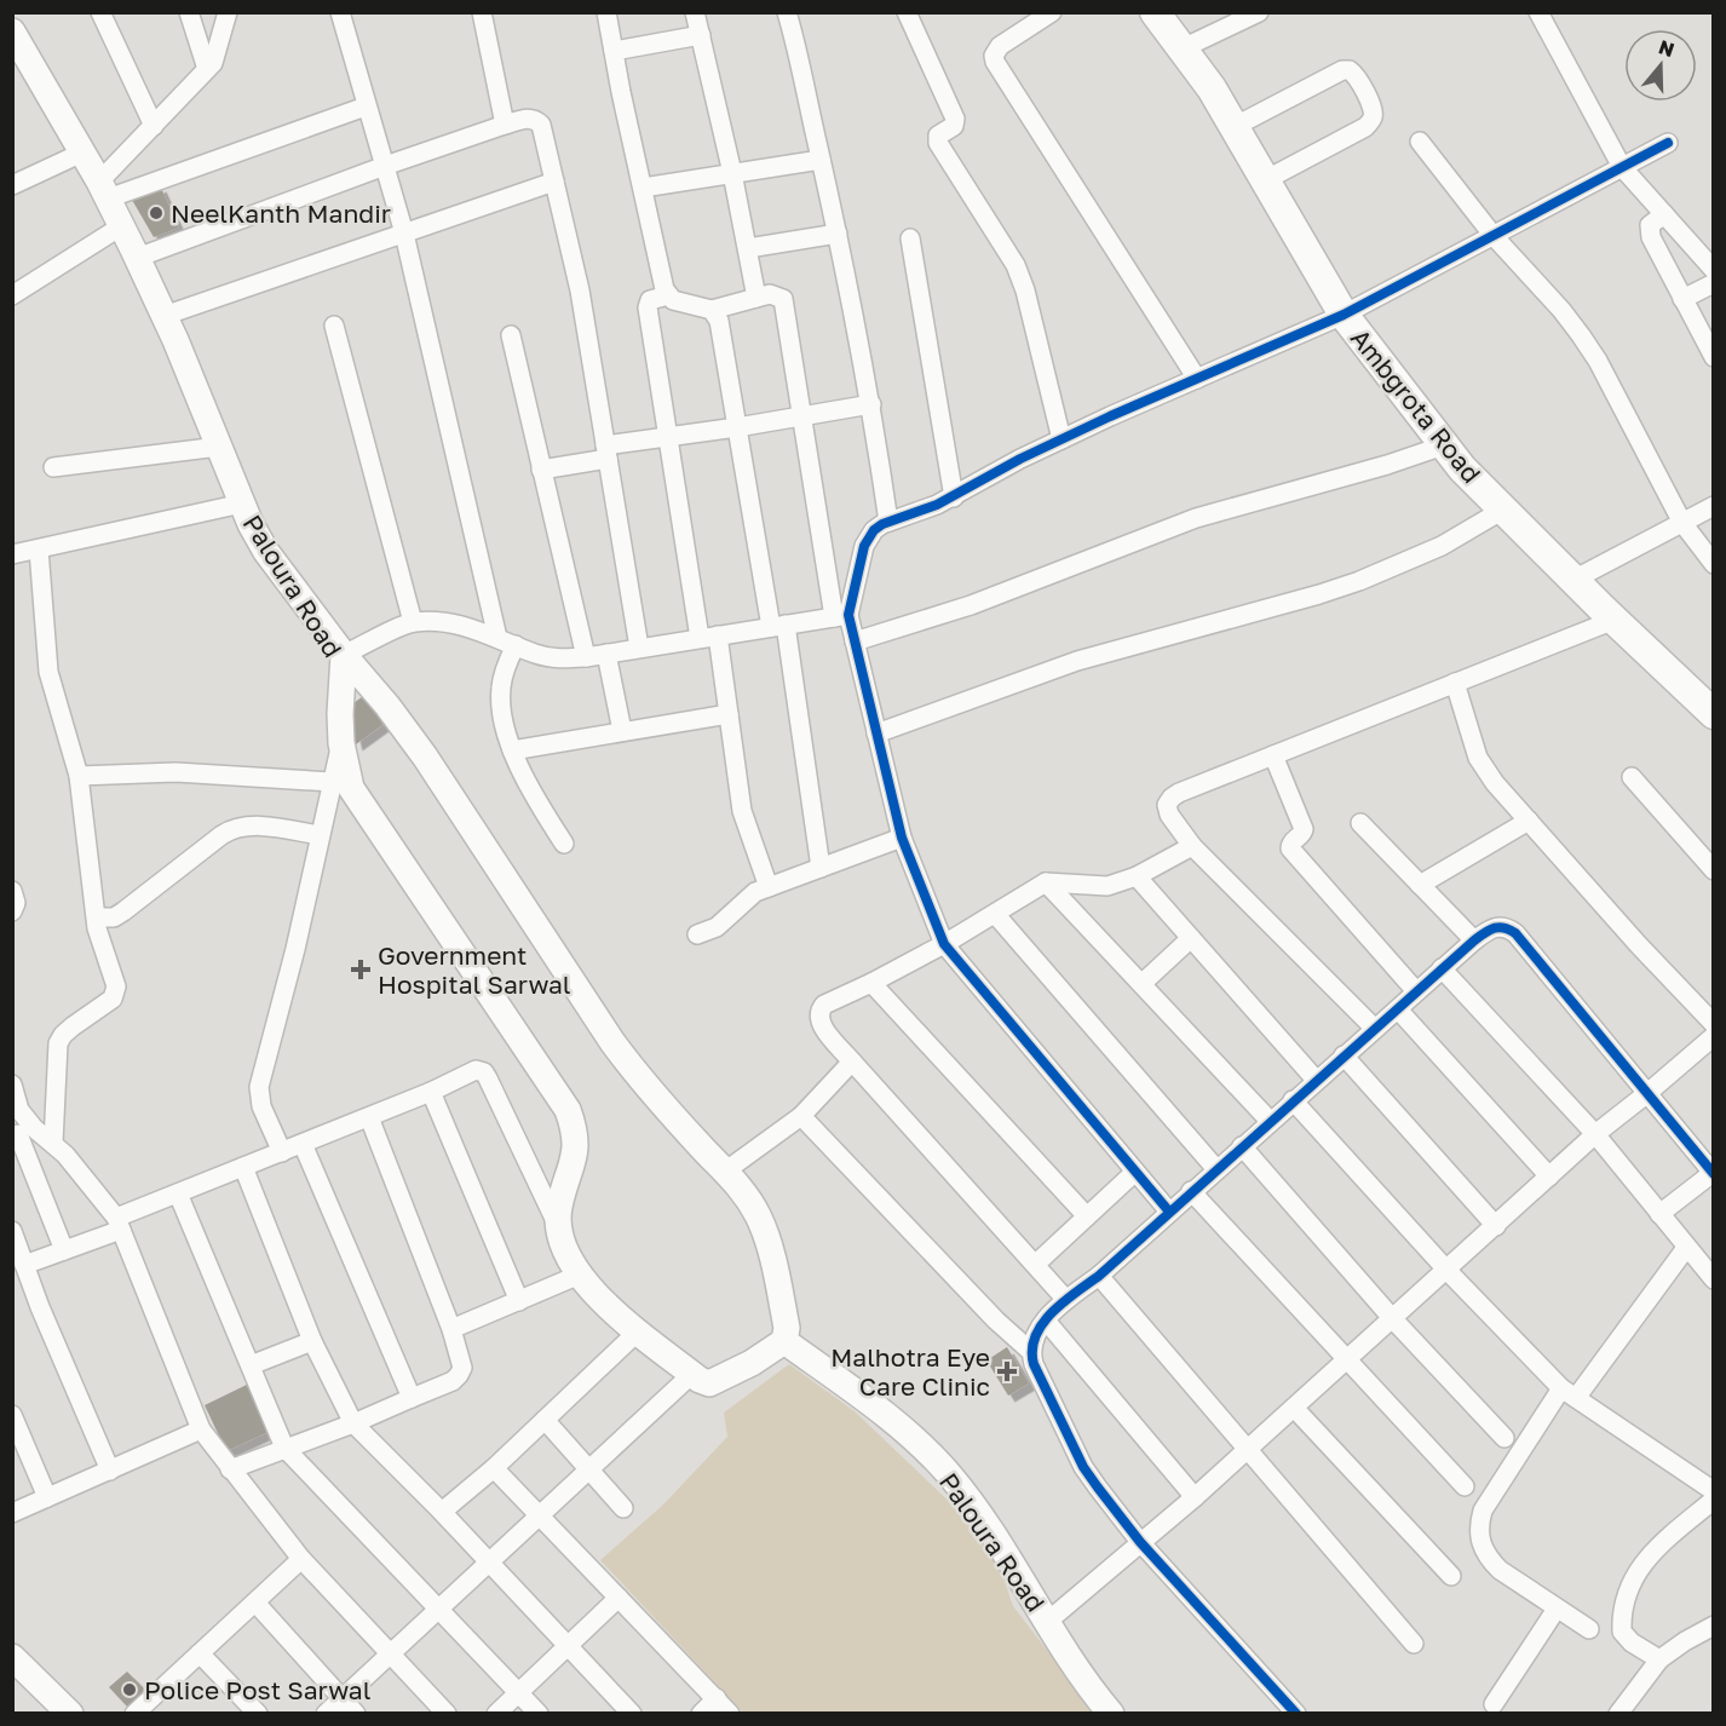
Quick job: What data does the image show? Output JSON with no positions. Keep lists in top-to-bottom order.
{
  "streets": {
    "main road": ["Ambgrota Road", "Paloura Road"]
  },
  "places": {
    "other": ["NeelKanth Mandir", "Police Post Sarwal"],
    "health": ["Government Hospital Sarwal", "Malhotra Eye Care Clinic"]
  },
  "north": "top"
}
